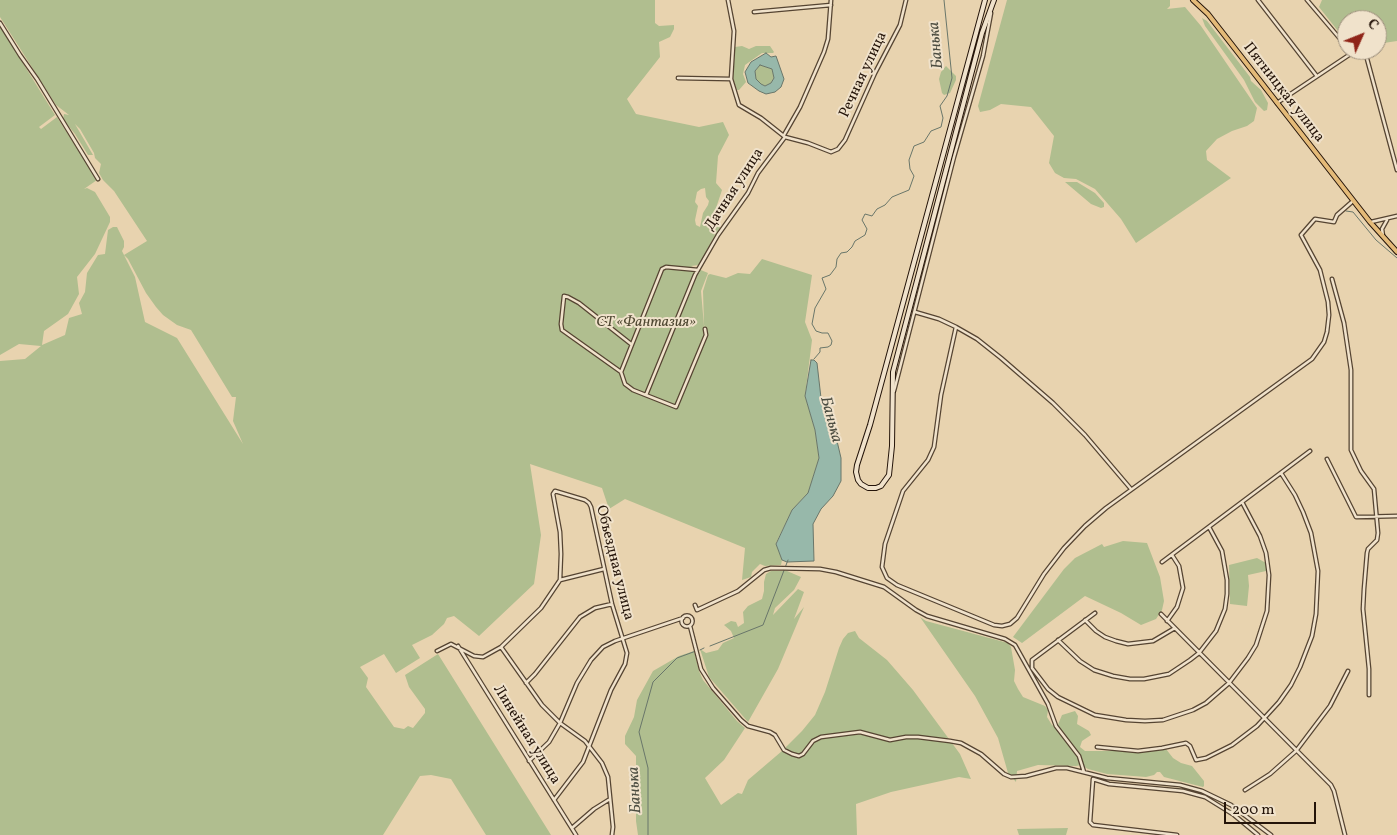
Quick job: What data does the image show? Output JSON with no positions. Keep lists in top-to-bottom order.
{
  "streets": {
    "main road": ["Пятницкая улица"],
    "street": [
      "Речная улица",
      "Дачная улица",
      "Объездная улица",
      "Линейная улица"
    ]
  },
  "crossings": [
    ["Речная улица", "Дачная улица"],
    ["Объездная улица", "Линейная улица"]
  ],
  "water": ["Банька"],
  "parks": ["СТ «Фантазия»"],
  "scale_bar": "200 m",
  "north": "top right"
}
